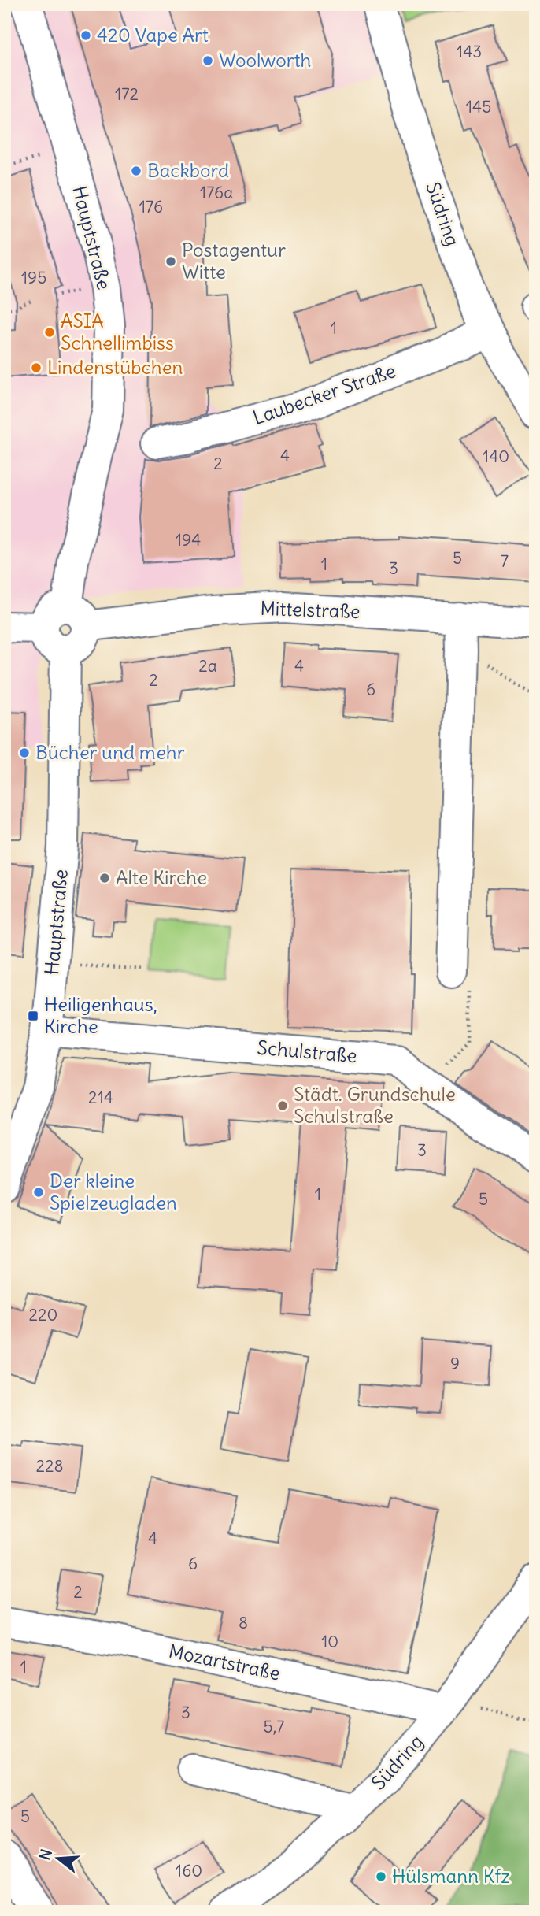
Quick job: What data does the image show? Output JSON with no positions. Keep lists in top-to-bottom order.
{
  "streets": {
    "street": [
      "Südring",
      "Hauptstraße",
      "Laubecker Straße",
      "Mittelstraße",
      "Schulstraße",
      "Mozartstraße"
    ]
  },
  "crossings": [
    ["Südring", "Laubecker Straße"],
    ["Südring", "Mozartstraße"],
    ["Hauptstraße", "Mittelstraße"],
    ["Hauptstraße", "Schulstraße"]
  ],
  "places": {
    "other": [
      "420 Vape Art",
      "Woolworth",
      "Backbord",
      "Postagentur Witte",
      "ASIA Schnellimbiss",
      "Lindenstübchen",
      "Bücher und mehr",
      "Alte Kirche",
      "Städt. Grundschule Schulstraße",
      "Der kleine Spielzeugladen",
      "Hülsmann Kfz"
    ],
    "transit": ["Heiligenhaus, Kirche"]
  },
  "house_numbers": [
    "143",
    "172",
    "145",
    "176a",
    "176",
    "195",
    "1",
    "4",
    "140",
    "2",
    "194",
    "5",
    "7",
    "1",
    "3",
    "2a",
    "4",
    "2",
    "6",
    "214",
    "3",
    "1",
    "5",
    "220",
    "9",
    "228",
    "4",
    "6",
    "2",
    "8",
    "10",
    "1",
    "3",
    "5,7",
    "5",
    "160"
  ],
  "north": "left"
}
